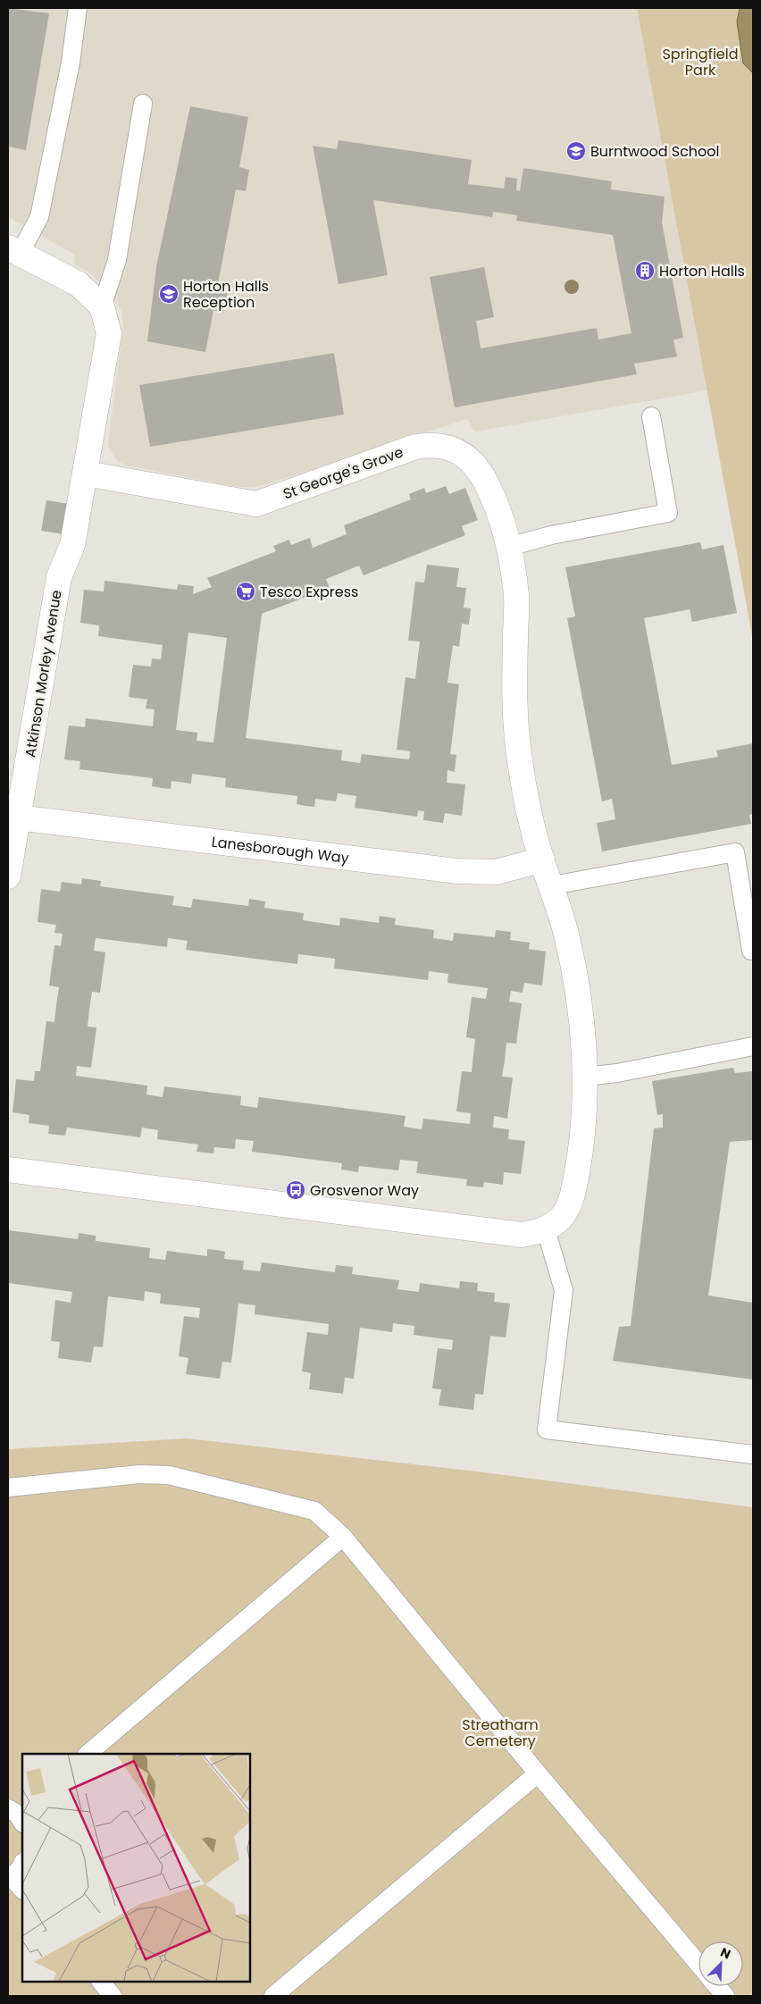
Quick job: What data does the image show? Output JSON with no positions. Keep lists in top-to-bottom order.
{
  "streets": {
    "street": ["St George's Grove", "Atkinson Morley Avenue", "Lanesborough Way"]
  },
  "crossings": [
    ["St George's Grove", "Atkinson Morley Avenue"],
    ["St George's Grove", "Lanesborough Way"],
    ["Atkinson Morley Avenue", "Lanesborough Way"]
  ],
  "parks": ["Springfield Park", "Streatham Cemetery"],
  "places": {
    "school or university": ["Burntwood School", "Horton Halls Reception"],
    "building": ["Horton Halls"],
    "supermarket": ["Tesco Express"],
    "bus stop": ["Grosvenor Way"]
  },
  "north": "top right"
}
